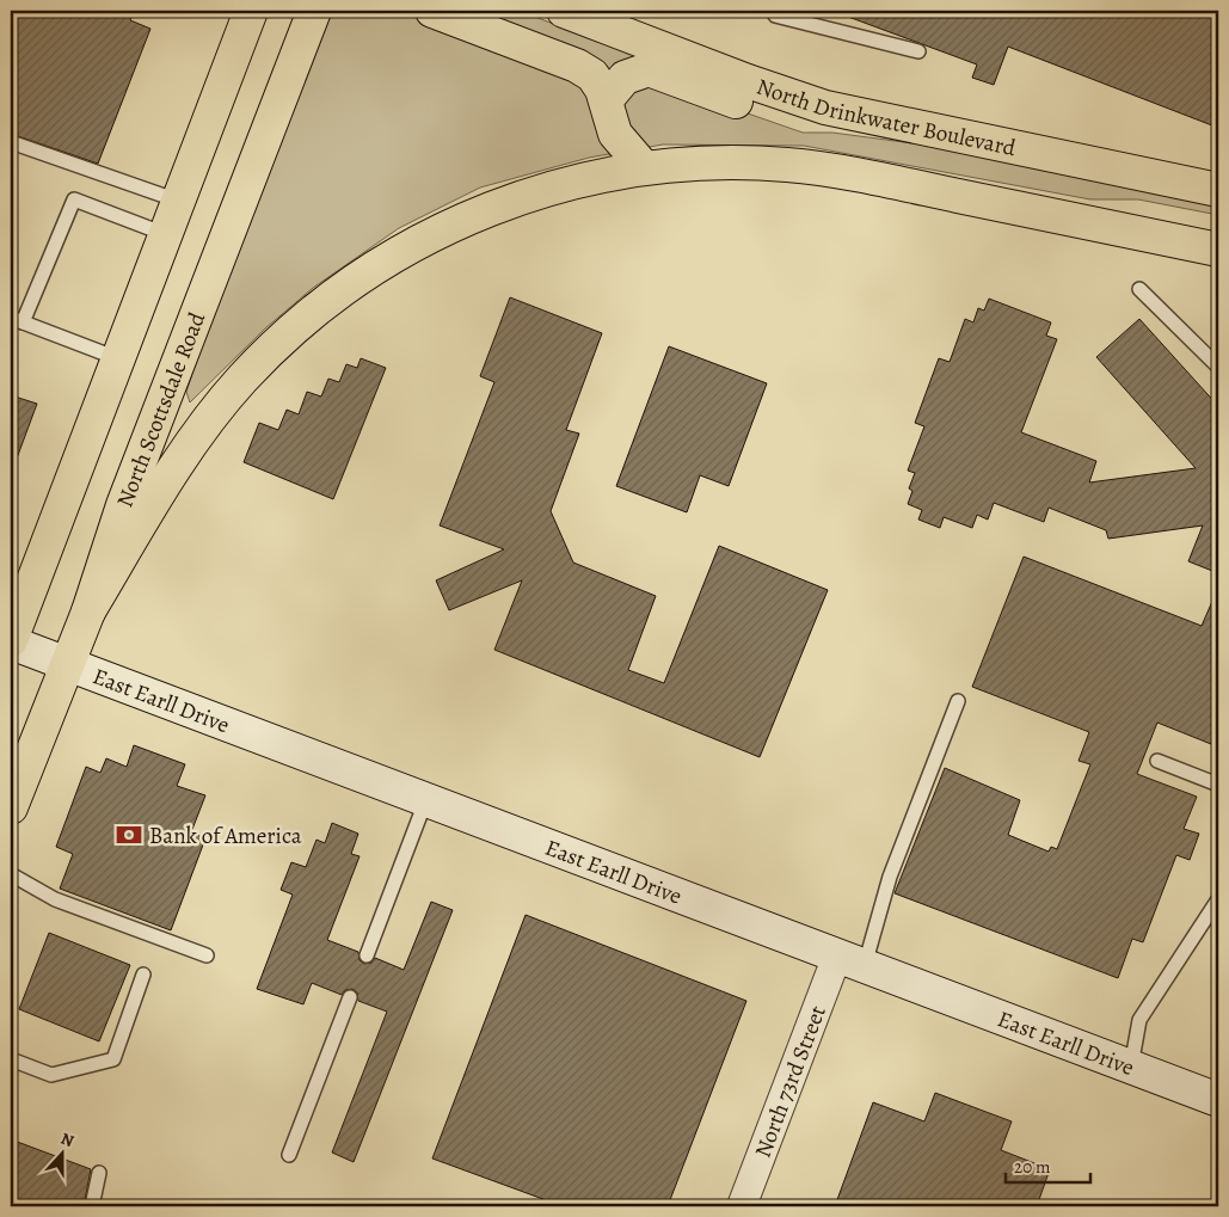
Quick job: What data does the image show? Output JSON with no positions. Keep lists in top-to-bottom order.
{
  "streets": {
    "main road": ["North Drinkwater Boulevard", "North Scottsdale Road"],
    "street": ["East Earll Drive", "North 73rd Street"]
  },
  "crossings": [
    ["North Scottsdale Road", "East Earll Drive"],
    ["East Earll Drive", "North 73rd Street"]
  ],
  "places": {
    "bank": ["Bank of America"]
  },
  "scale_bar": "20 m",
  "north": "top"
}
